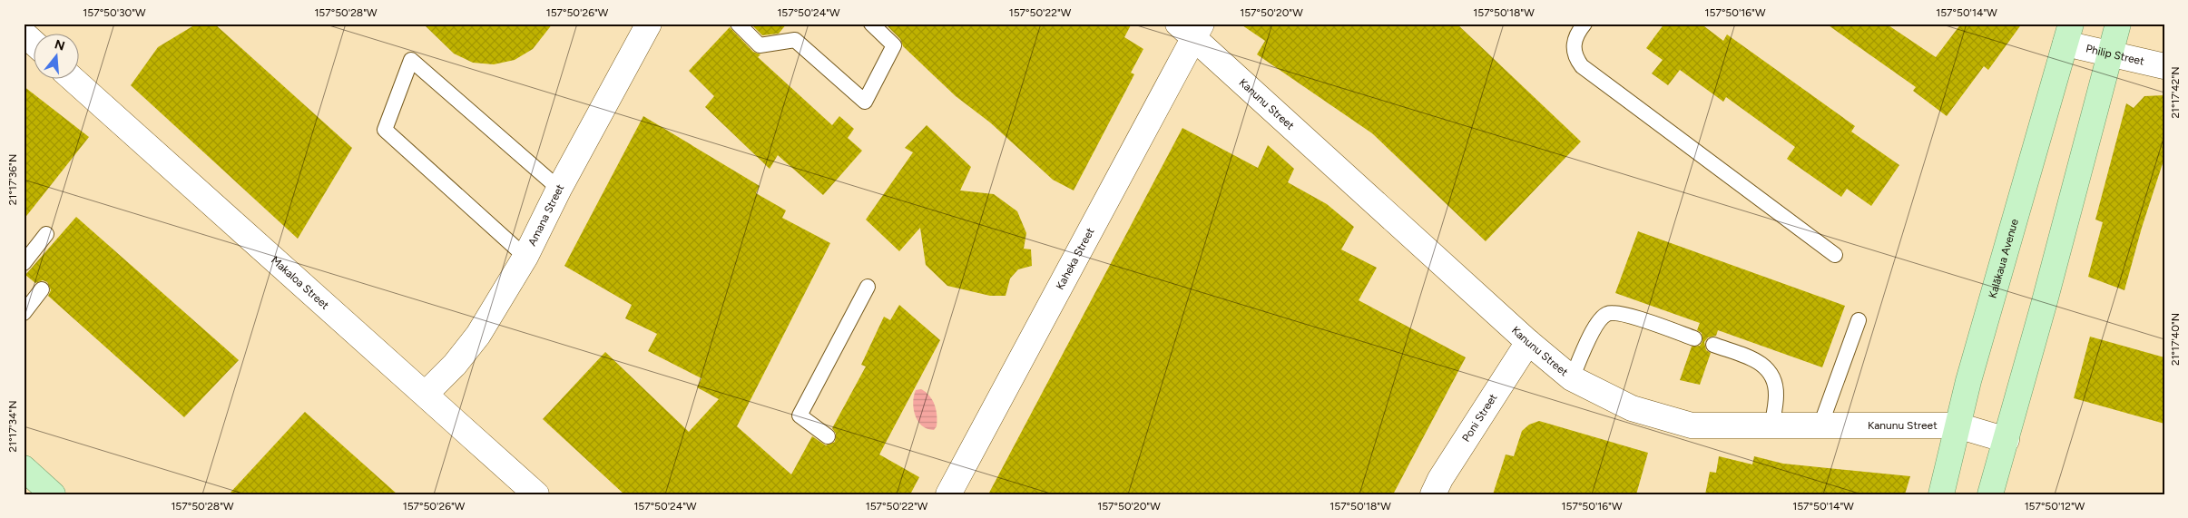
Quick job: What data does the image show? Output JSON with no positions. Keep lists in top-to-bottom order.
{
  "streets": {
    "main road": ["Kalākaua Avenue"],
    "street": [
      "Philip Street",
      "Kanunu Street",
      "Amana Street",
      "Kaheka Street",
      "Makaloa Street",
      "Poni Street"
    ]
  },
  "crossings": [
    ["Philip Street", "Kalākaua Avenue"],
    ["Kanunu Street", "Kalākaua Avenue"],
    ["Kanunu Street", "Kaheka Street"],
    ["Kanunu Street", "Poni Street"],
    ["Amana Street", "Makaloa Street"]
  ],
  "north": "top",
  "coordinates": [
    "157°50'30\"W",
    "157°50'28\"W",
    "157°50'26\"W",
    "157°50'24\"W",
    "157°50'22\"W",
    "157°50'20\"W",
    "157°50'18\"W",
    "157°50'16\"W",
    "157°50'14\"W",
    "21°17'42\"N",
    "21°17'36\"N",
    "21°17'40\"N",
    "21°17'34\"N",
    "157°50'12\"W"
  ]
}
